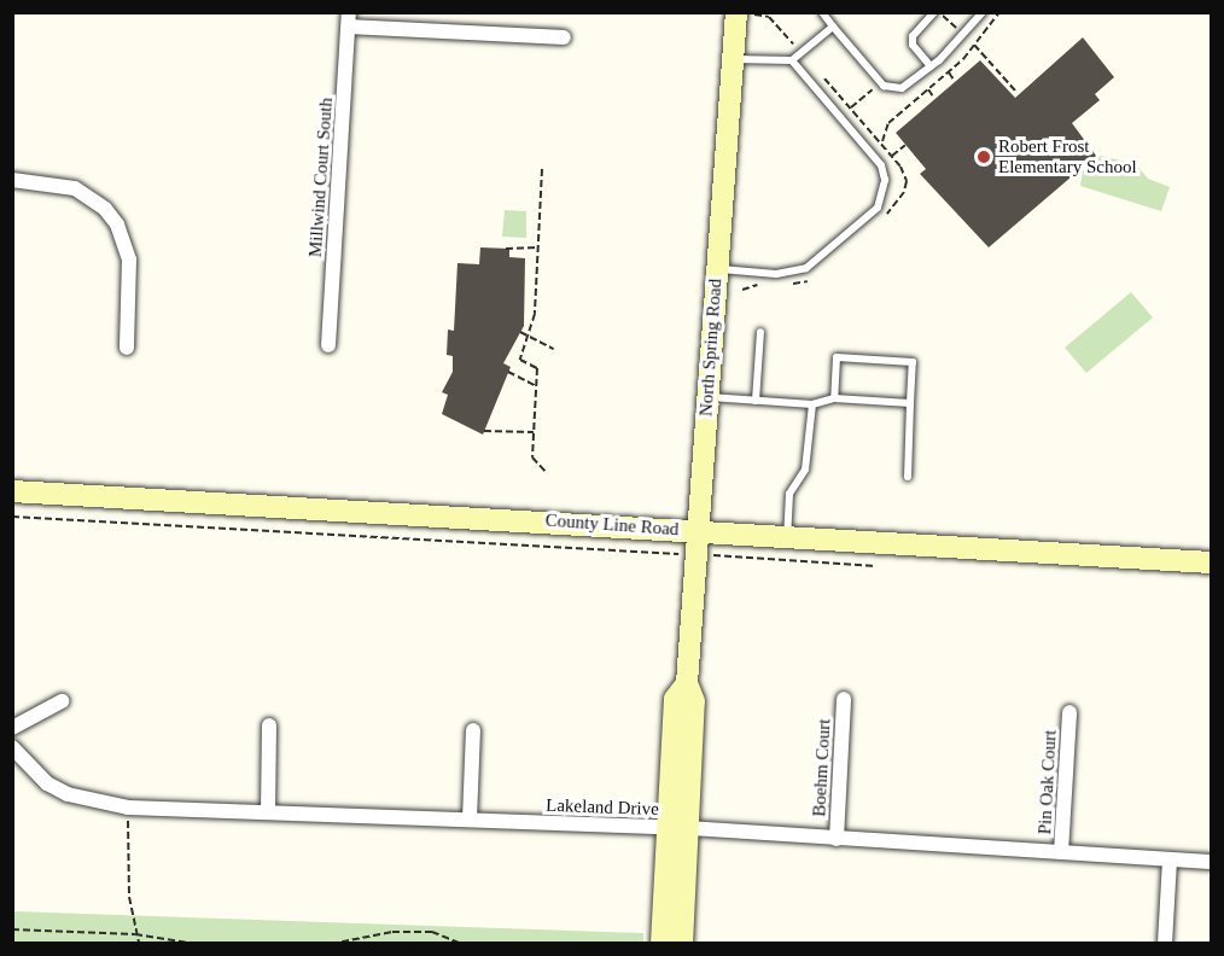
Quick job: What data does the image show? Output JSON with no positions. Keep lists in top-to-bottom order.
{
  "streets": {
    "main road": ["North Spring Road", "County Line Road"],
    "street": [
      "Millwind Court South",
      "Boehm Court",
      "Pin Oak Court",
      "Lakeland Drive"
    ]
  },
  "crossings": [
    ["North Spring Road", "County Line Road"],
    ["North Spring Road", "Lakeland Drive"],
    ["Boehm Court", "Lakeland Drive"],
    ["Pin Oak Court", "Lakeland Drive"]
  ],
  "places": ["Robert Frost Elementary School"]
}
